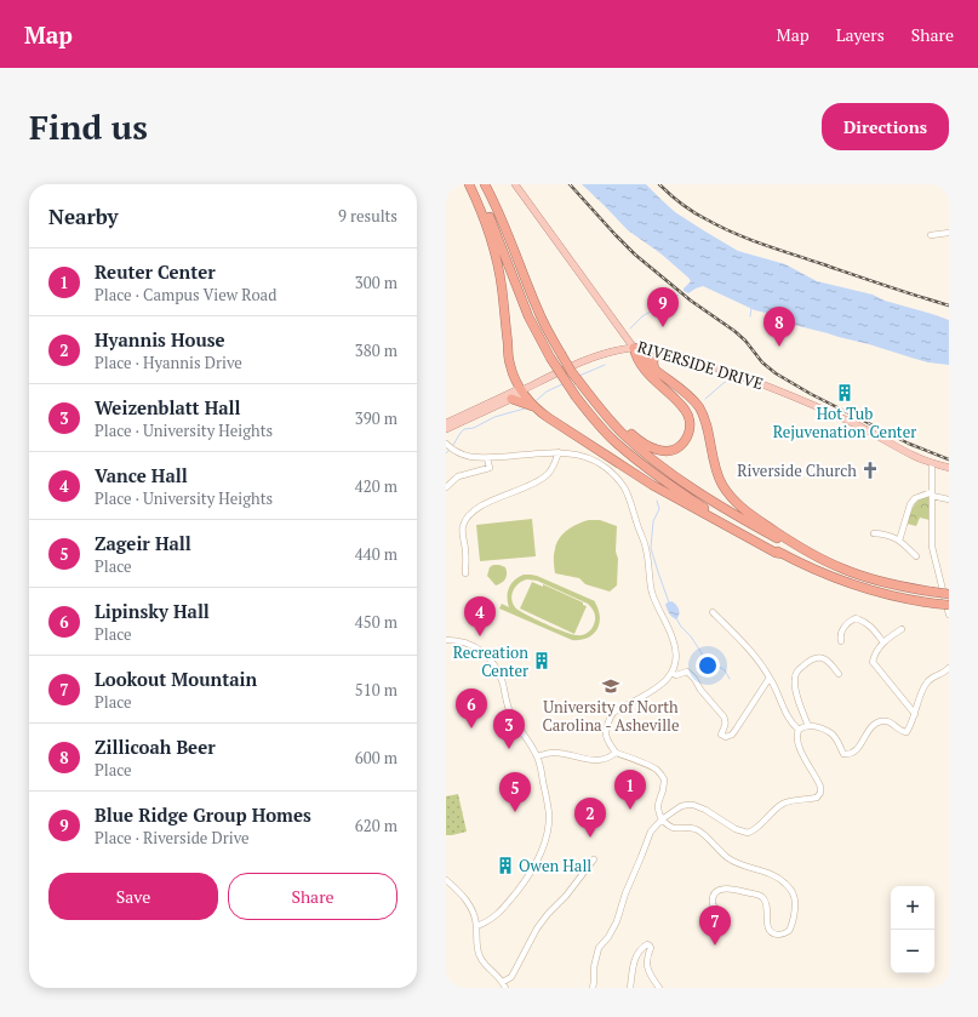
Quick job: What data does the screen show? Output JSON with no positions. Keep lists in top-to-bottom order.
{
  "streets": {
    "main road": ["RIVERSIDE DRIVE"]
  },
  "places": {
    "building": ["Hot Tub Rejuvenation Center", "Recreation Center", "Owen Hall"],
    "church": ["Riverside Church"],
    "school or university": ["University of North Carolina - Asheville"]
  },
  "page": {
    "header": "Map",
    "nav": ["Map", "Layers", "Share"],
    "buttons": [
      "Directions",
      ["Save", "Share"]
    ],
    "title": "Find us",
    "heading": ["Nearby", "9 results"],
    "list": [
      {
        "mark": "1",
        "name": "Reuter Center",
        "note": "Place · Campus View Road",
        "value": "300 m"
      },
      {
        "mark": "2",
        "name": "Hyannis House",
        "note": "Place · Hyannis Drive",
        "value": "380 m"
      },
      {
        "mark": "3",
        "name": "Weizenblatt Hall",
        "note": "Place · University Heights",
        "value": "390 m"
      },
      {
        "mark": "4",
        "name": "Vance Hall",
        "note": "Place · University Heights",
        "value": "420 m"
      },
      {
        "mark": "5",
        "name": "Zageir Hall",
        "note": "Place",
        "value": "440 m"
      },
      {
        "mark": "6",
        "name": "Lipinsky Hall",
        "note": "Place",
        "value": "450 m"
      },
      {
        "mark": "7",
        "name": "Lookout Mountain",
        "note": "Place",
        "value": "510 m"
      },
      {
        "mark": "8",
        "name": "Zillicoah Beer",
        "note": "Place",
        "value": "600 m"
      },
      {
        "mark": "9",
        "name": "Blue Ridge Group Homes",
        "note": "Place · Riverside Drive",
        "value": "620 m"
      }
    ],
    "pins": [
      "9",
      "8",
      "4",
      "6",
      "3",
      "1",
      "5",
      "2",
      "7"
    ],
    "map_buttons": ["+", "−"]
  }
}
